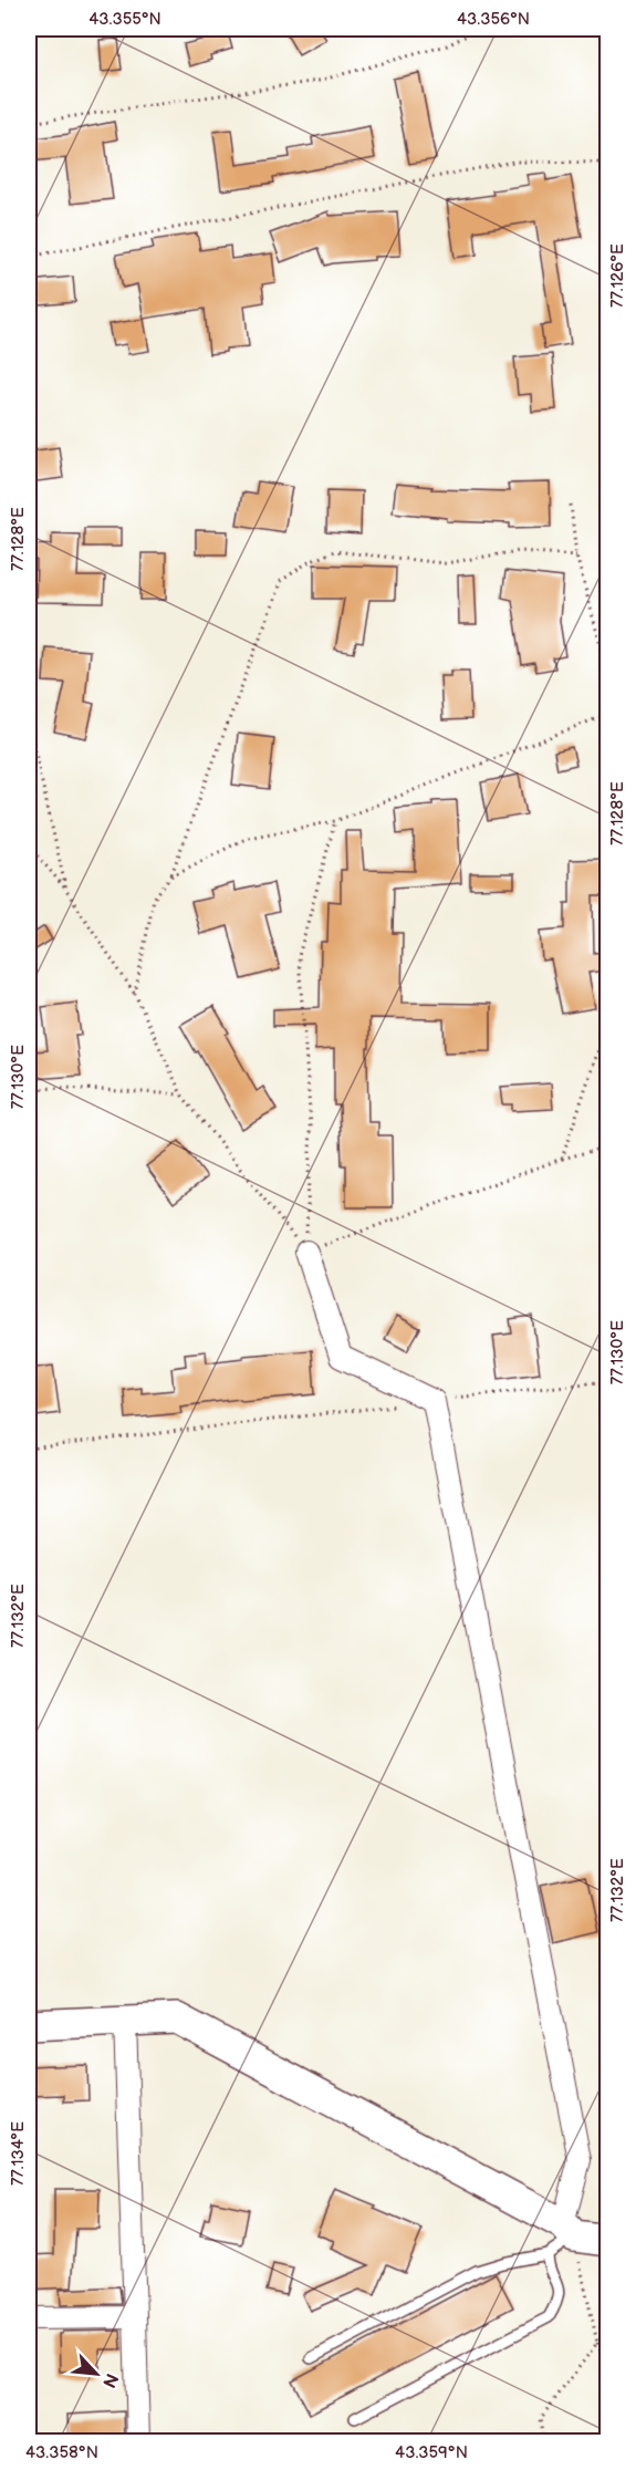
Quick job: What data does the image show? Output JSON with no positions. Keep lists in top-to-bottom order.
{
  "north": "bottom right",
  "coordinates": [
    "43.355°N",
    "43.356°N",
    "77.126°E",
    "77.128°E",
    "77.130°E",
    "77.132°E",
    "77.134°E",
    "43.358°N",
    "43.359°N"
  ]
}
